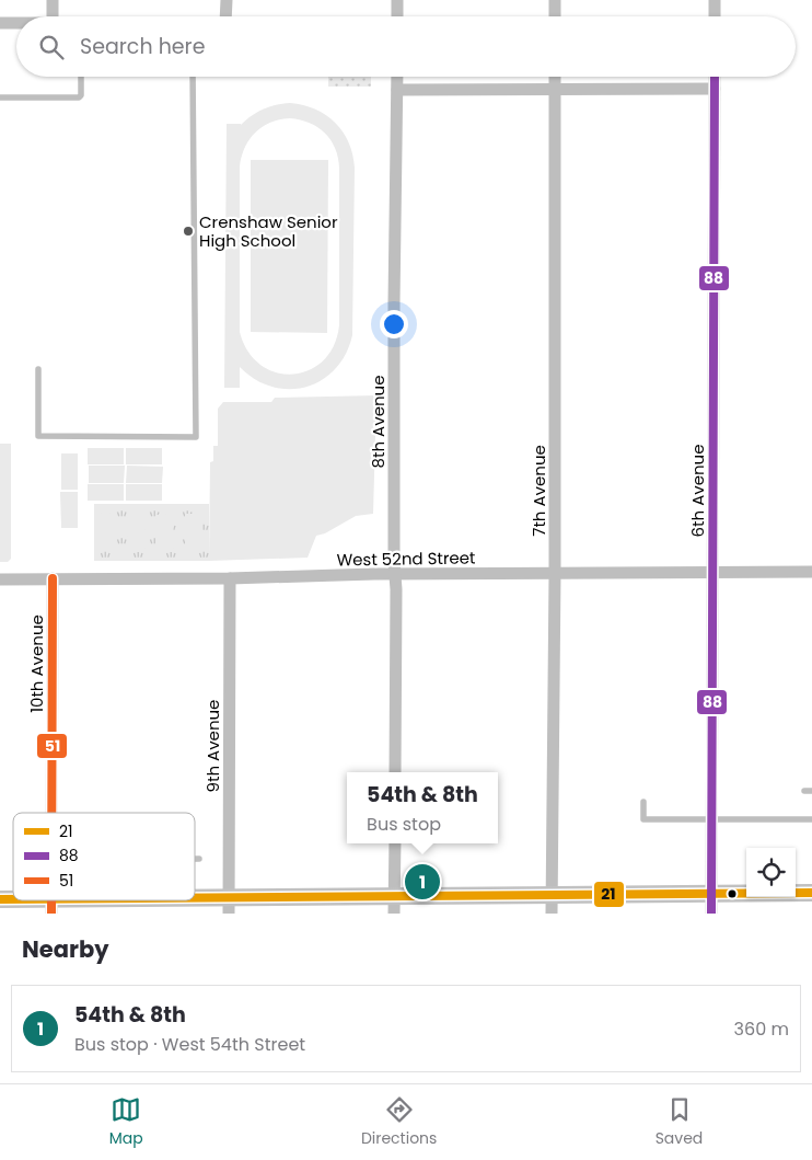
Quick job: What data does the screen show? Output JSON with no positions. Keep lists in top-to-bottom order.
{
  "streets": {
    "street": [
      "8th Avenue",
      "7th Avenue",
      "6th Avenue",
      "West 52nd Street",
      "10th Avenue",
      "9th Avenue"
    ]
  },
  "crossings": [
    ["8th Avenue", "West 52nd Street"],
    ["7th Avenue", "West 52nd Street"],
    ["6th Avenue", "West 52nd Street"],
    ["West 52nd Street", "10th Avenue"],
    ["West 52nd Street", "9th Avenue"]
  ],
  "places": ["Crenshaw Senior High School"],
  "lines": ["transit line 88", "transit line 51", "transit line 21"],
  "legend": ["21", "88", "51"],
  "page": {
    "search": "Search here",
    "popup": ["54th & 8th", "Bus stop"],
    "pins": "1",
    "heading": "Nearby",
    "list": [
      {
        "mark": "1",
        "name": "54th & 8th",
        "note": "Bus stop · West 54th Street",
        "value": "360 m"
      }
    ],
    "nav": ["Map", "Directions", "Saved"]
  }
}
